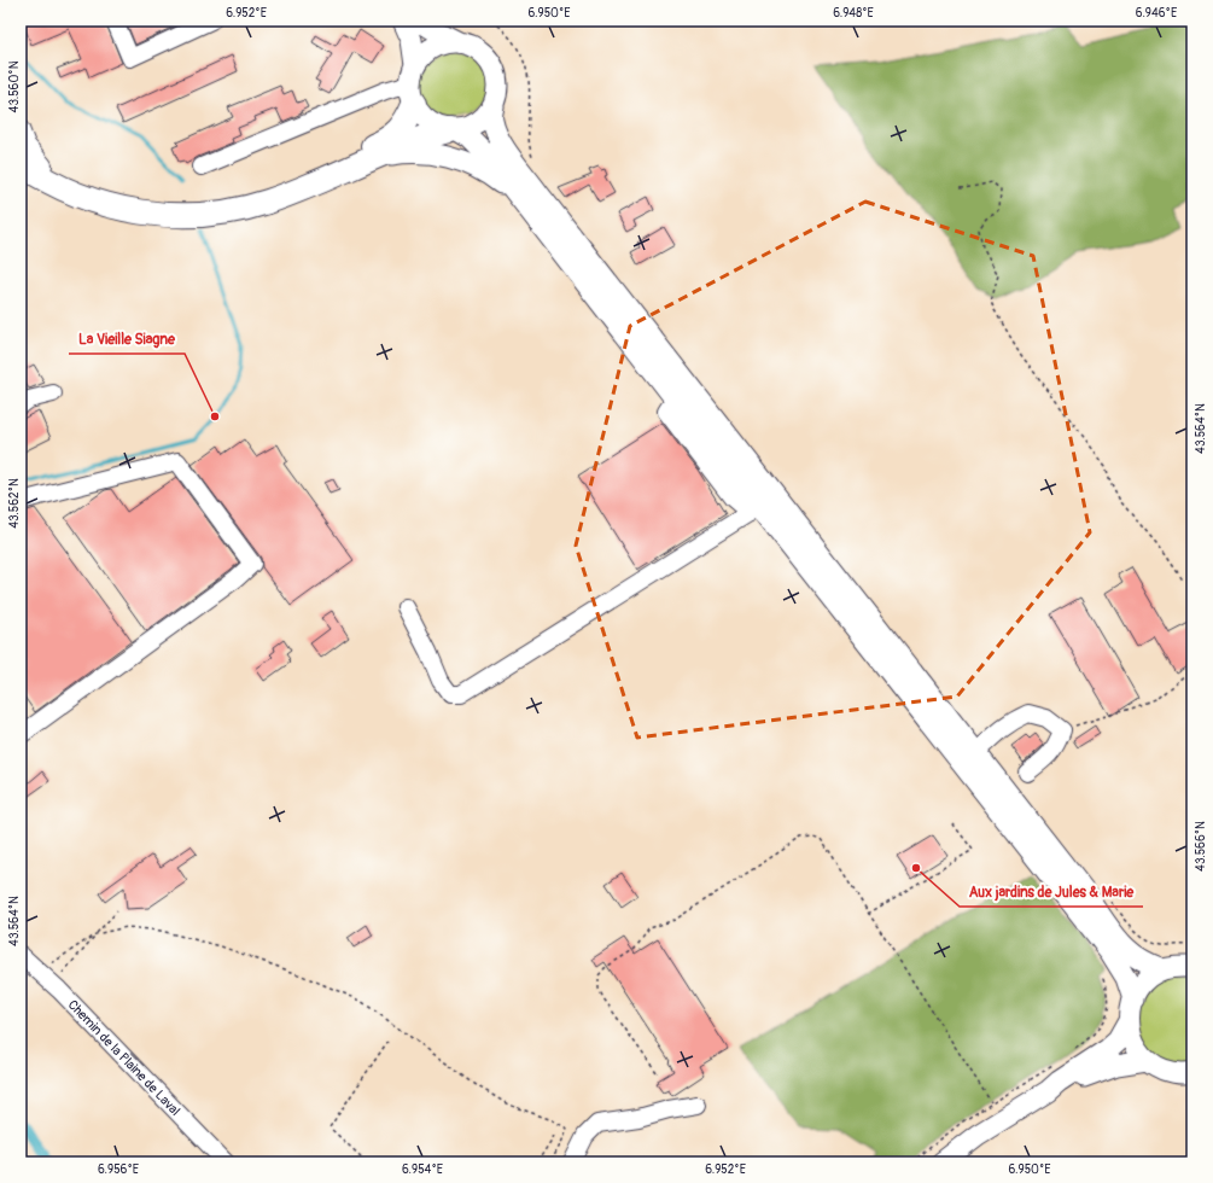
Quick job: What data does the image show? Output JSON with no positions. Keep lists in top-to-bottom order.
{
  "streets": {
    "street": ["Chemin de la Plaine de Laval"]
  },
  "places": ["La Vieille Siagne", "Aux jardins de Jules & Marie"],
  "coordinates": [
    "6.952°E",
    "6.950°E",
    "6.948°E",
    "6.946°E",
    "43.560°N",
    "43.564°N",
    "43.562°N",
    "43.566°N",
    "6.956°E",
    "6.954°E"
  ]
}
